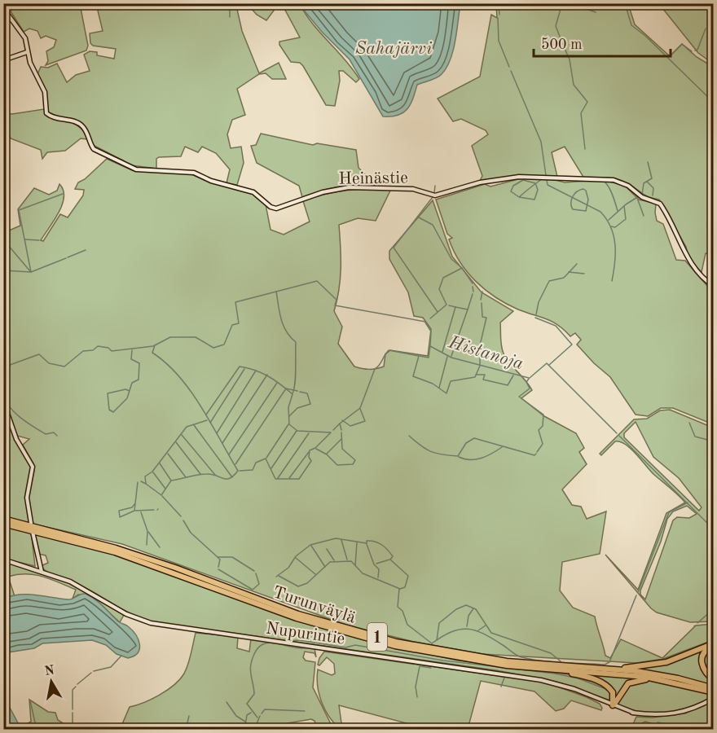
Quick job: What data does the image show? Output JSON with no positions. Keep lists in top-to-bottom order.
{
  "streets": {
    "highway": ["Turunväylä", "1"],
    "street": ["Heinästie", "Nupurintie"]
  },
  "crossings": [
    ["Turunväylä", "Nupurintie"]
  ],
  "water": ["Sahajärvi", "Histanoja"],
  "scale_bar": "500 m",
  "north": "top"
}
